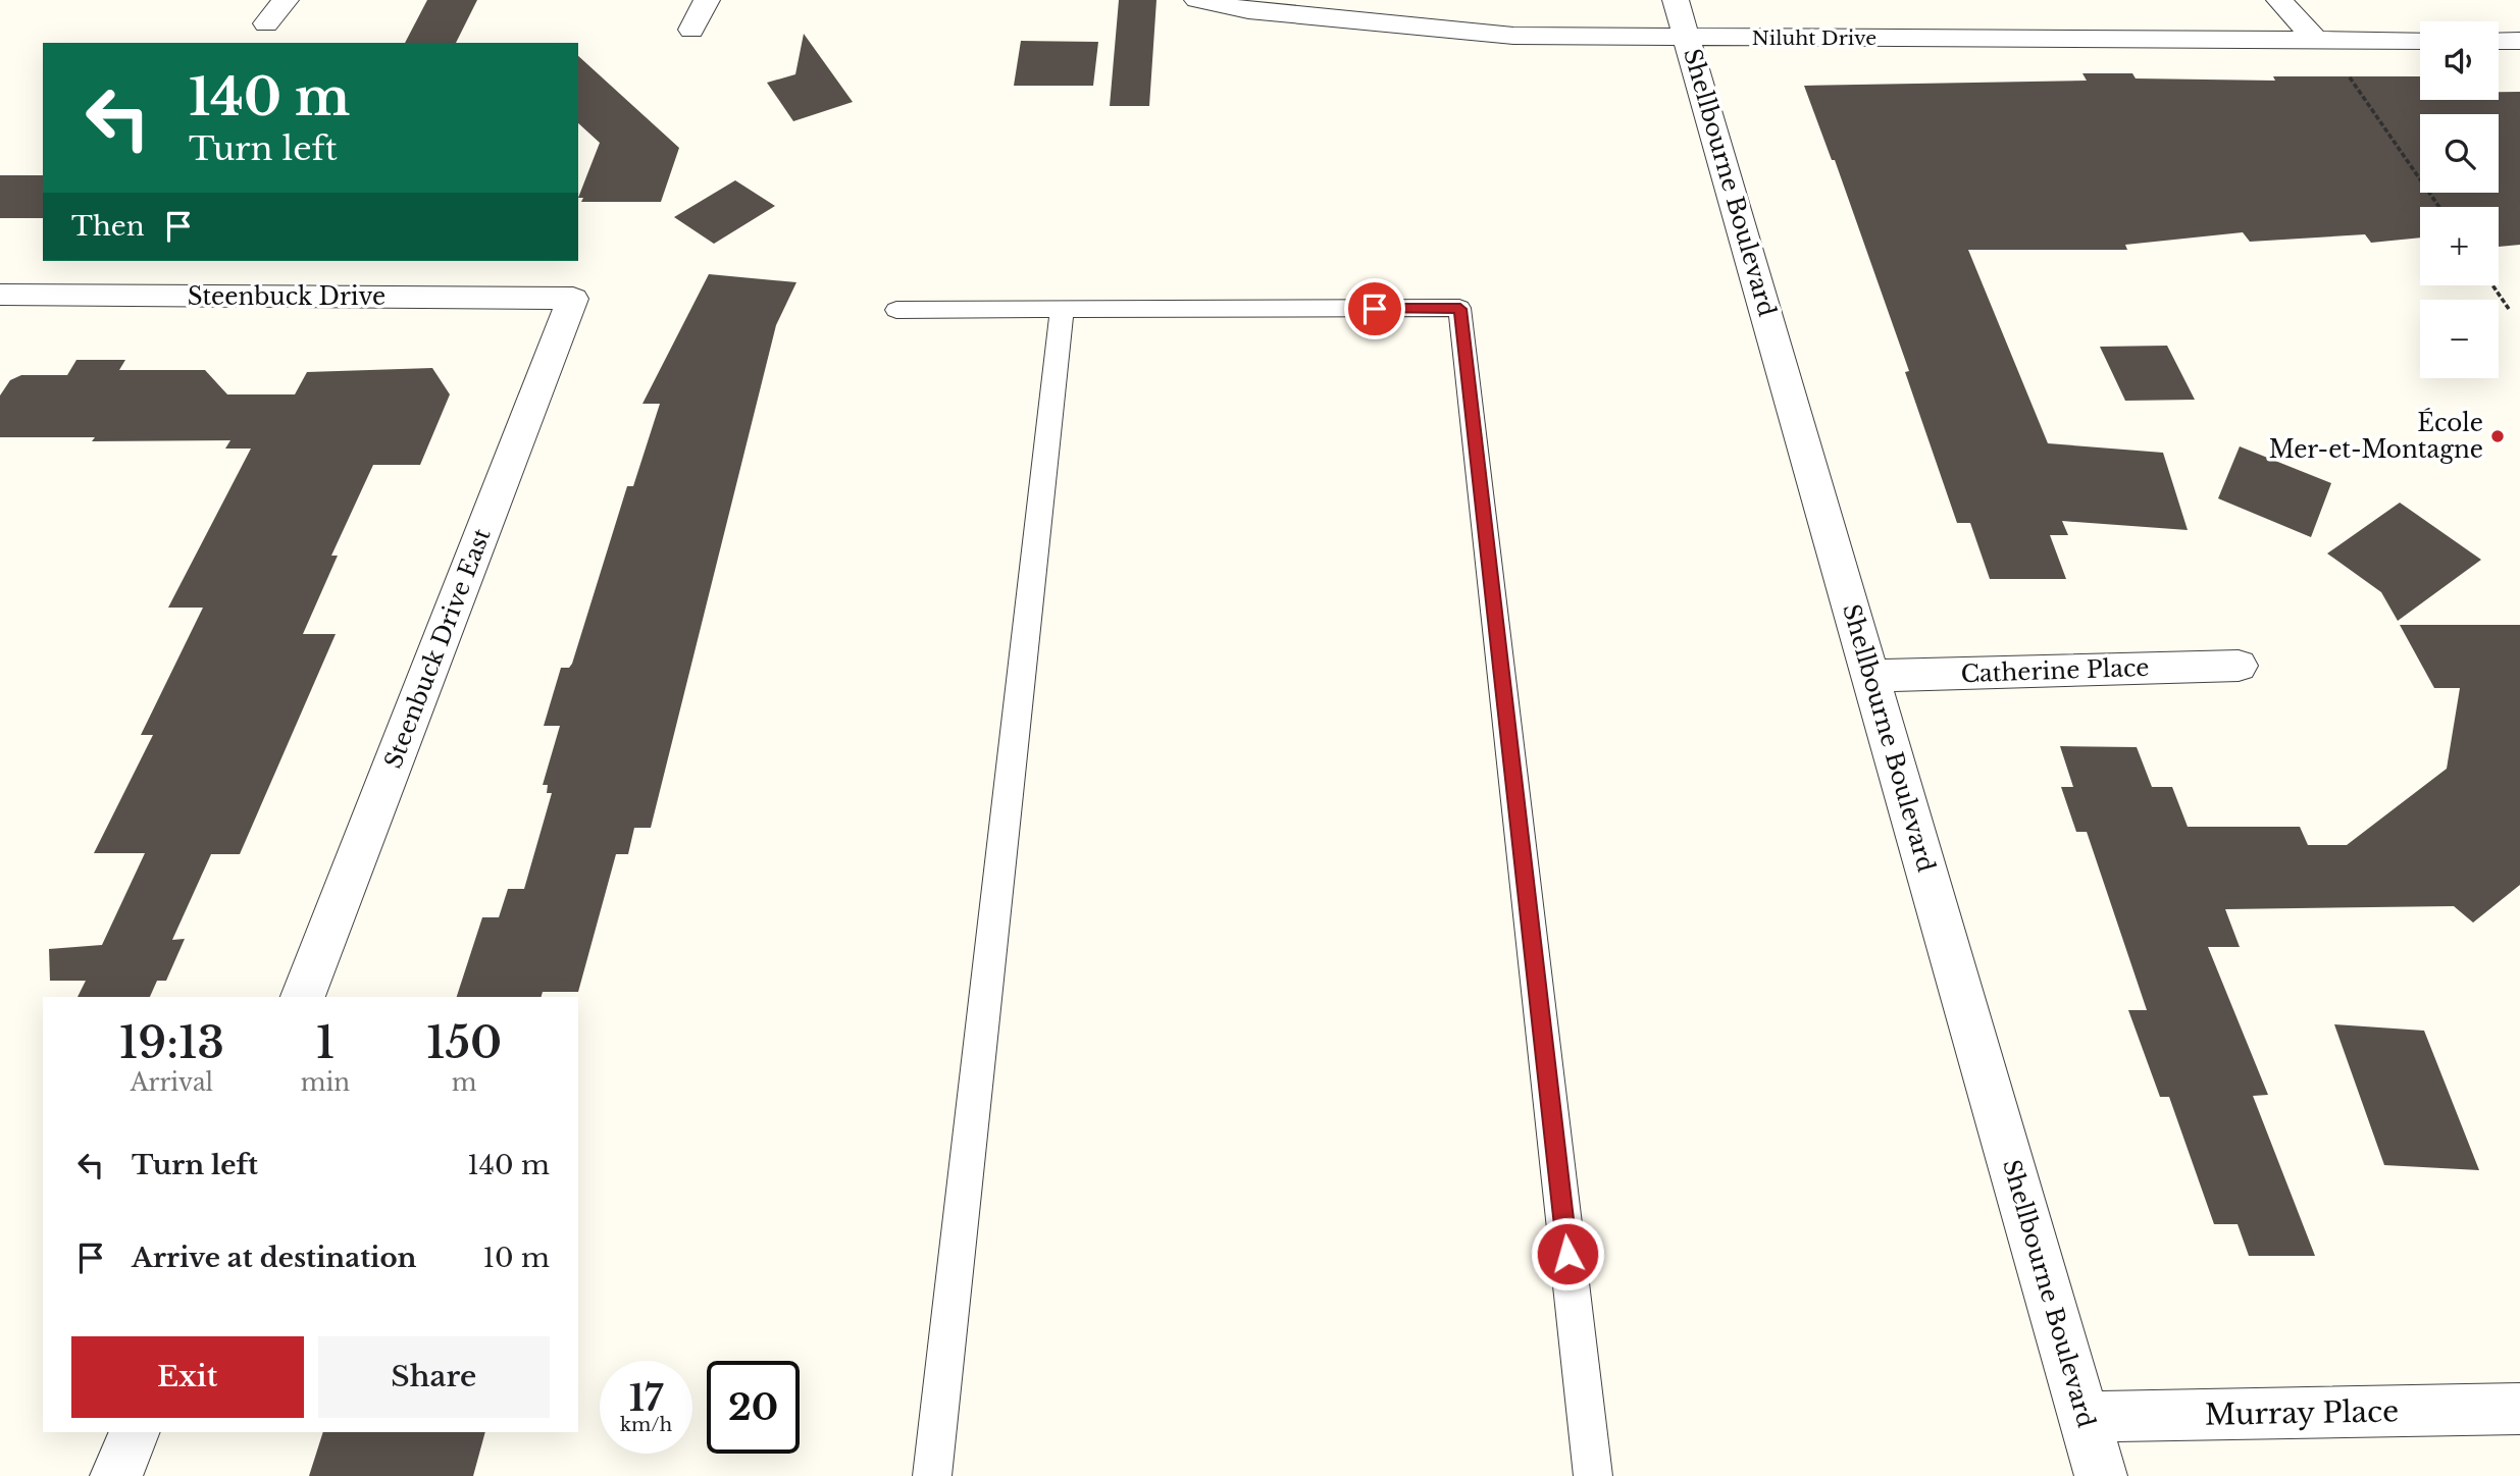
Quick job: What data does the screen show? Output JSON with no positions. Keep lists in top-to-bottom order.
{
  "streets": {
    "street": [
      "Niluht Drive",
      "Shellbourne Boulevard",
      "Steenbuck Drive",
      "Steenbuck Drive East",
      "Catherine Place",
      "Murray Place"
    ]
  },
  "crossings": [
    ["Niluht Drive", "Shellbourne Boulevard"],
    ["Shellbourne Boulevard", "Catherine Place"],
    ["Shellbourne Boulevard", "Murray Place"],
    ["Steenbuck Drive", "Steenbuck Drive East"]
  ],
  "places": ["École Mer-et-Montagne"],
  "page": {
    "map_buttons": ["+", "−"],
    "turn": ["140 m", "Turn left"],
    "then": "Then",
    "eta": [
      "19:13",
      "Arrival",
      "1",
      "min",
      "150",
      "m"
    ],
    "list": [
      {
        "name": "Turn left",
        "value": "140 m"
      },
      {
        "name": "Arrive at destination",
        "value": "10 m"
      }
    ],
    "buttons": ["Exit", "Share"],
    "speed": "17 km/h",
    "limit": "20"
  }
}
